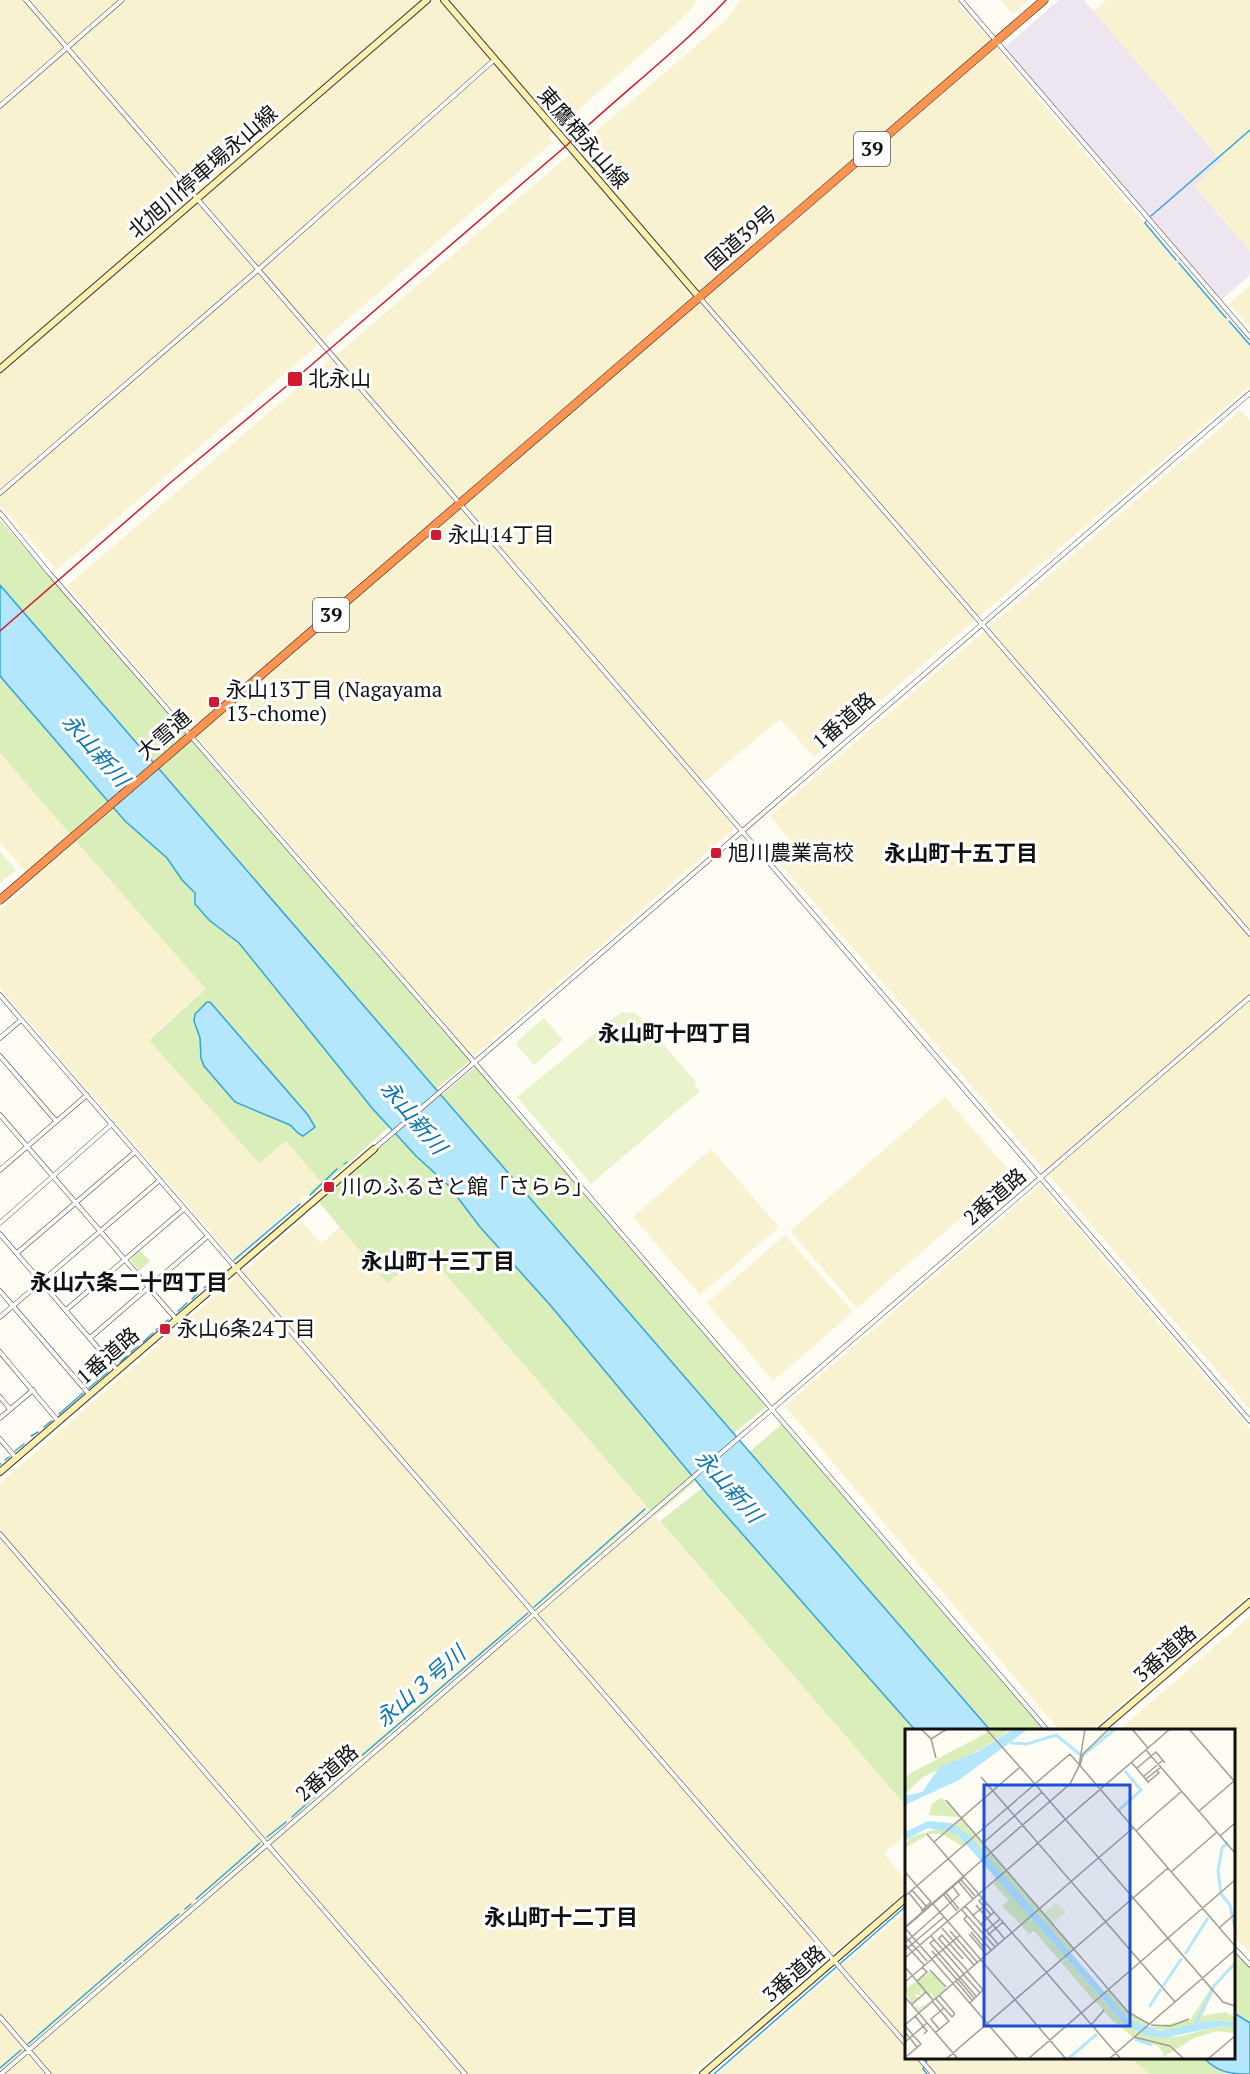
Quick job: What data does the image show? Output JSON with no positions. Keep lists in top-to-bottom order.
{
  "streets": {
    "highway": ["39", "国道39号", "大雪通"],
    "street": [
      "東鷹栖永山線",
      "北旭川停車場永山線",
      "1番道路",
      "2番道路",
      "3番道路"
    ]
  },
  "crossings": [
    ["東鷹栖永山線", "国道39号"],
    ["国道39号", "大雪通"]
  ],
  "districts": [
    "永山町十五丁目",
    "永山町十四丁目",
    "永山町十三丁目",
    "永山六条二十四丁目",
    "永山町十二丁目"
  ],
  "water": ["永山新川", "永山３号川"],
  "places": {
    "transit": [
      "北永山",
      "永山14丁目",
      "永山13丁目 (Nagayama 13-chome)",
      "旭川農業高校",
      "川のふるさと館「さらら」",
      "永山6条24丁目"
    ]
  }
}
